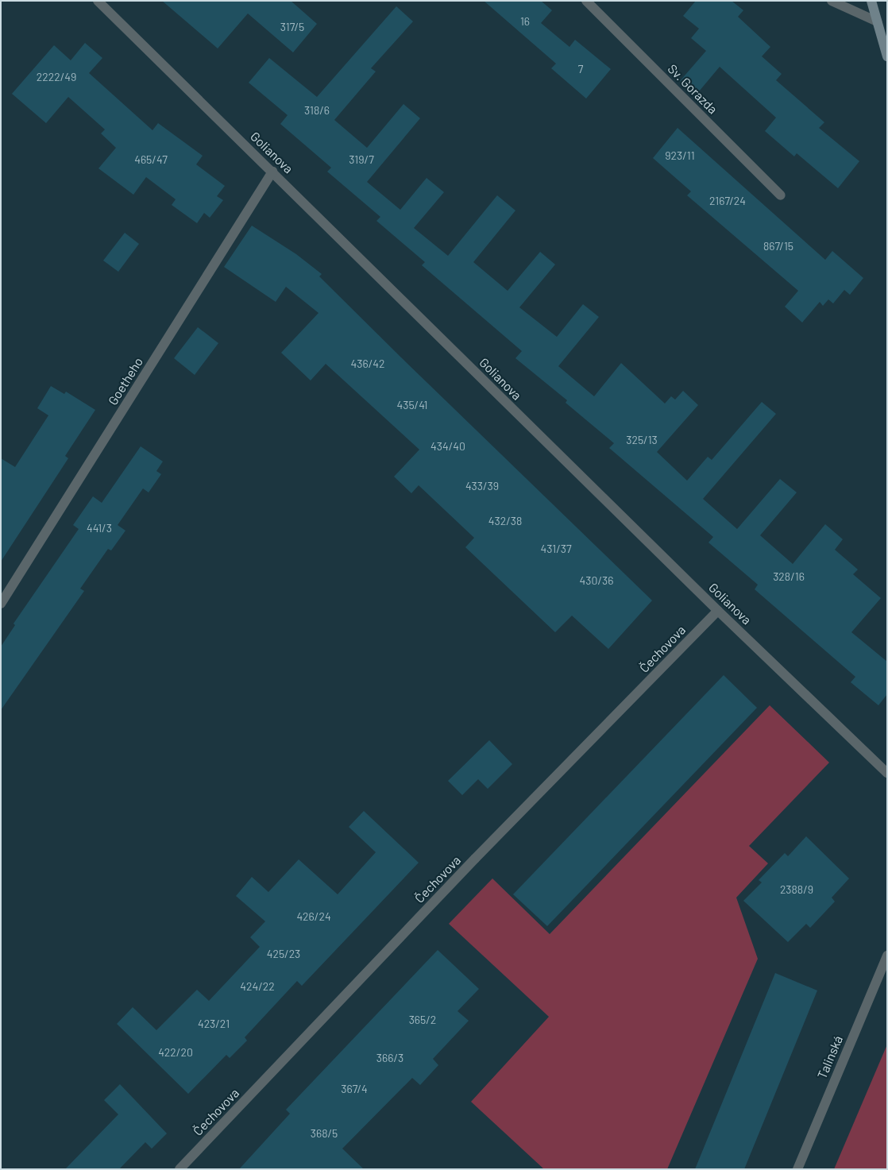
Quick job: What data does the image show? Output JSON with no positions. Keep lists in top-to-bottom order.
{
  "streets": {
    "street": [
      "Sv. Gorazda",
      "Golianova",
      "Goetheho",
      "Čechovova",
      "Talinská"
    ]
  },
  "crossings": [
    ["Golianova", "Goetheho"],
    ["Golianova", "Čechovova"]
  ],
  "house_numbers": [
    "16",
    "317/5",
    "7",
    "2222/49",
    "318/6",
    "923/11",
    "465/47",
    "319/7",
    "2167/24",
    "867/15",
    "436/42",
    "435/41",
    "325/13",
    "434/40",
    "433/39",
    "432/38",
    "441/3",
    "431/37",
    "328/16",
    "430/36",
    "2388/9",
    "426/24",
    "425/23",
    "424/22",
    "365/2",
    "423/21",
    "422/20",
    "366/3",
    "367/4",
    "368/5"
  ]
}
